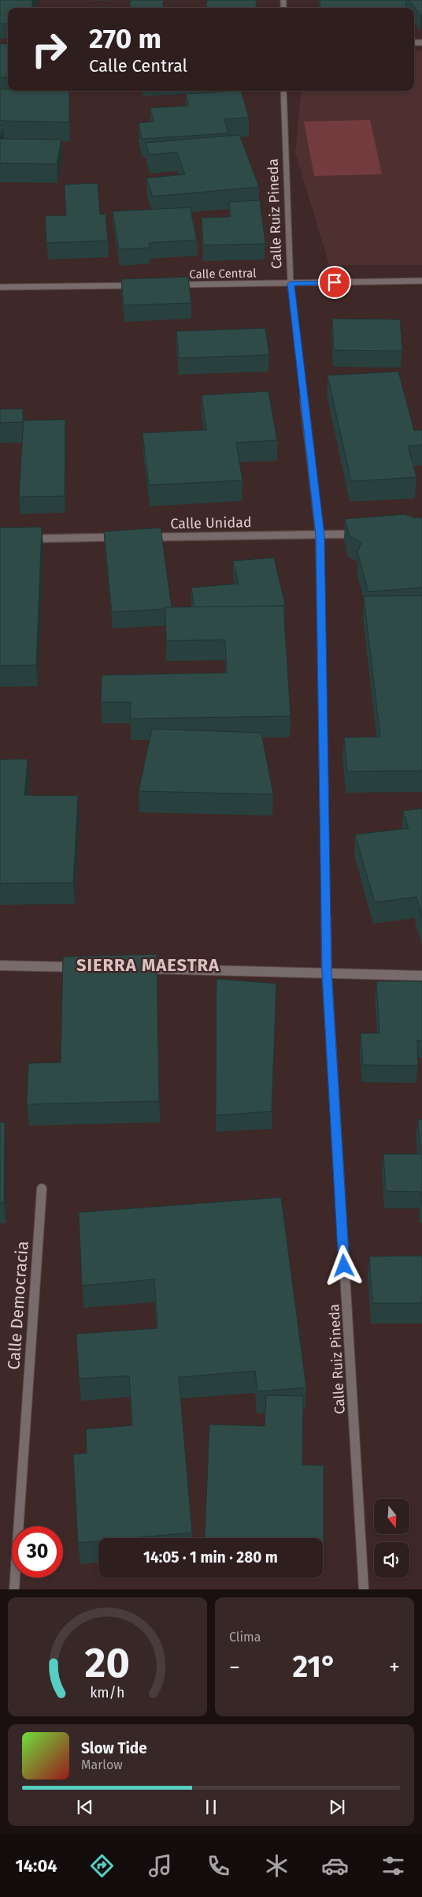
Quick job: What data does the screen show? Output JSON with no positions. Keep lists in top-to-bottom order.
{
  "streets": {
    "street": [
      "Calle Ruiz Pineda",
      "Calle Central",
      "Calle Unidad",
      "Calle Democracia"
    ]
  },
  "crossings": [
    ["Calle Ruiz Pineda", "Calle Central"],
    ["Calle Ruiz Pineda", "Calle Unidad"]
  ],
  "districts": ["SIERRA MAESTRA"],
  "north": "bottom",
  "page": {
    "turn": ["270 m", "Calle Central"],
    "limit": "30",
    "trip": "14:05 · 1 min · 280 m",
    "tile": "Clima",
    "heat": ["−", "21°", "+"],
    "song": ["Slow Tide", "Marlow"],
    "tabs": "14:04",
    "gauge": ["20", "km/h"]
  }
}
